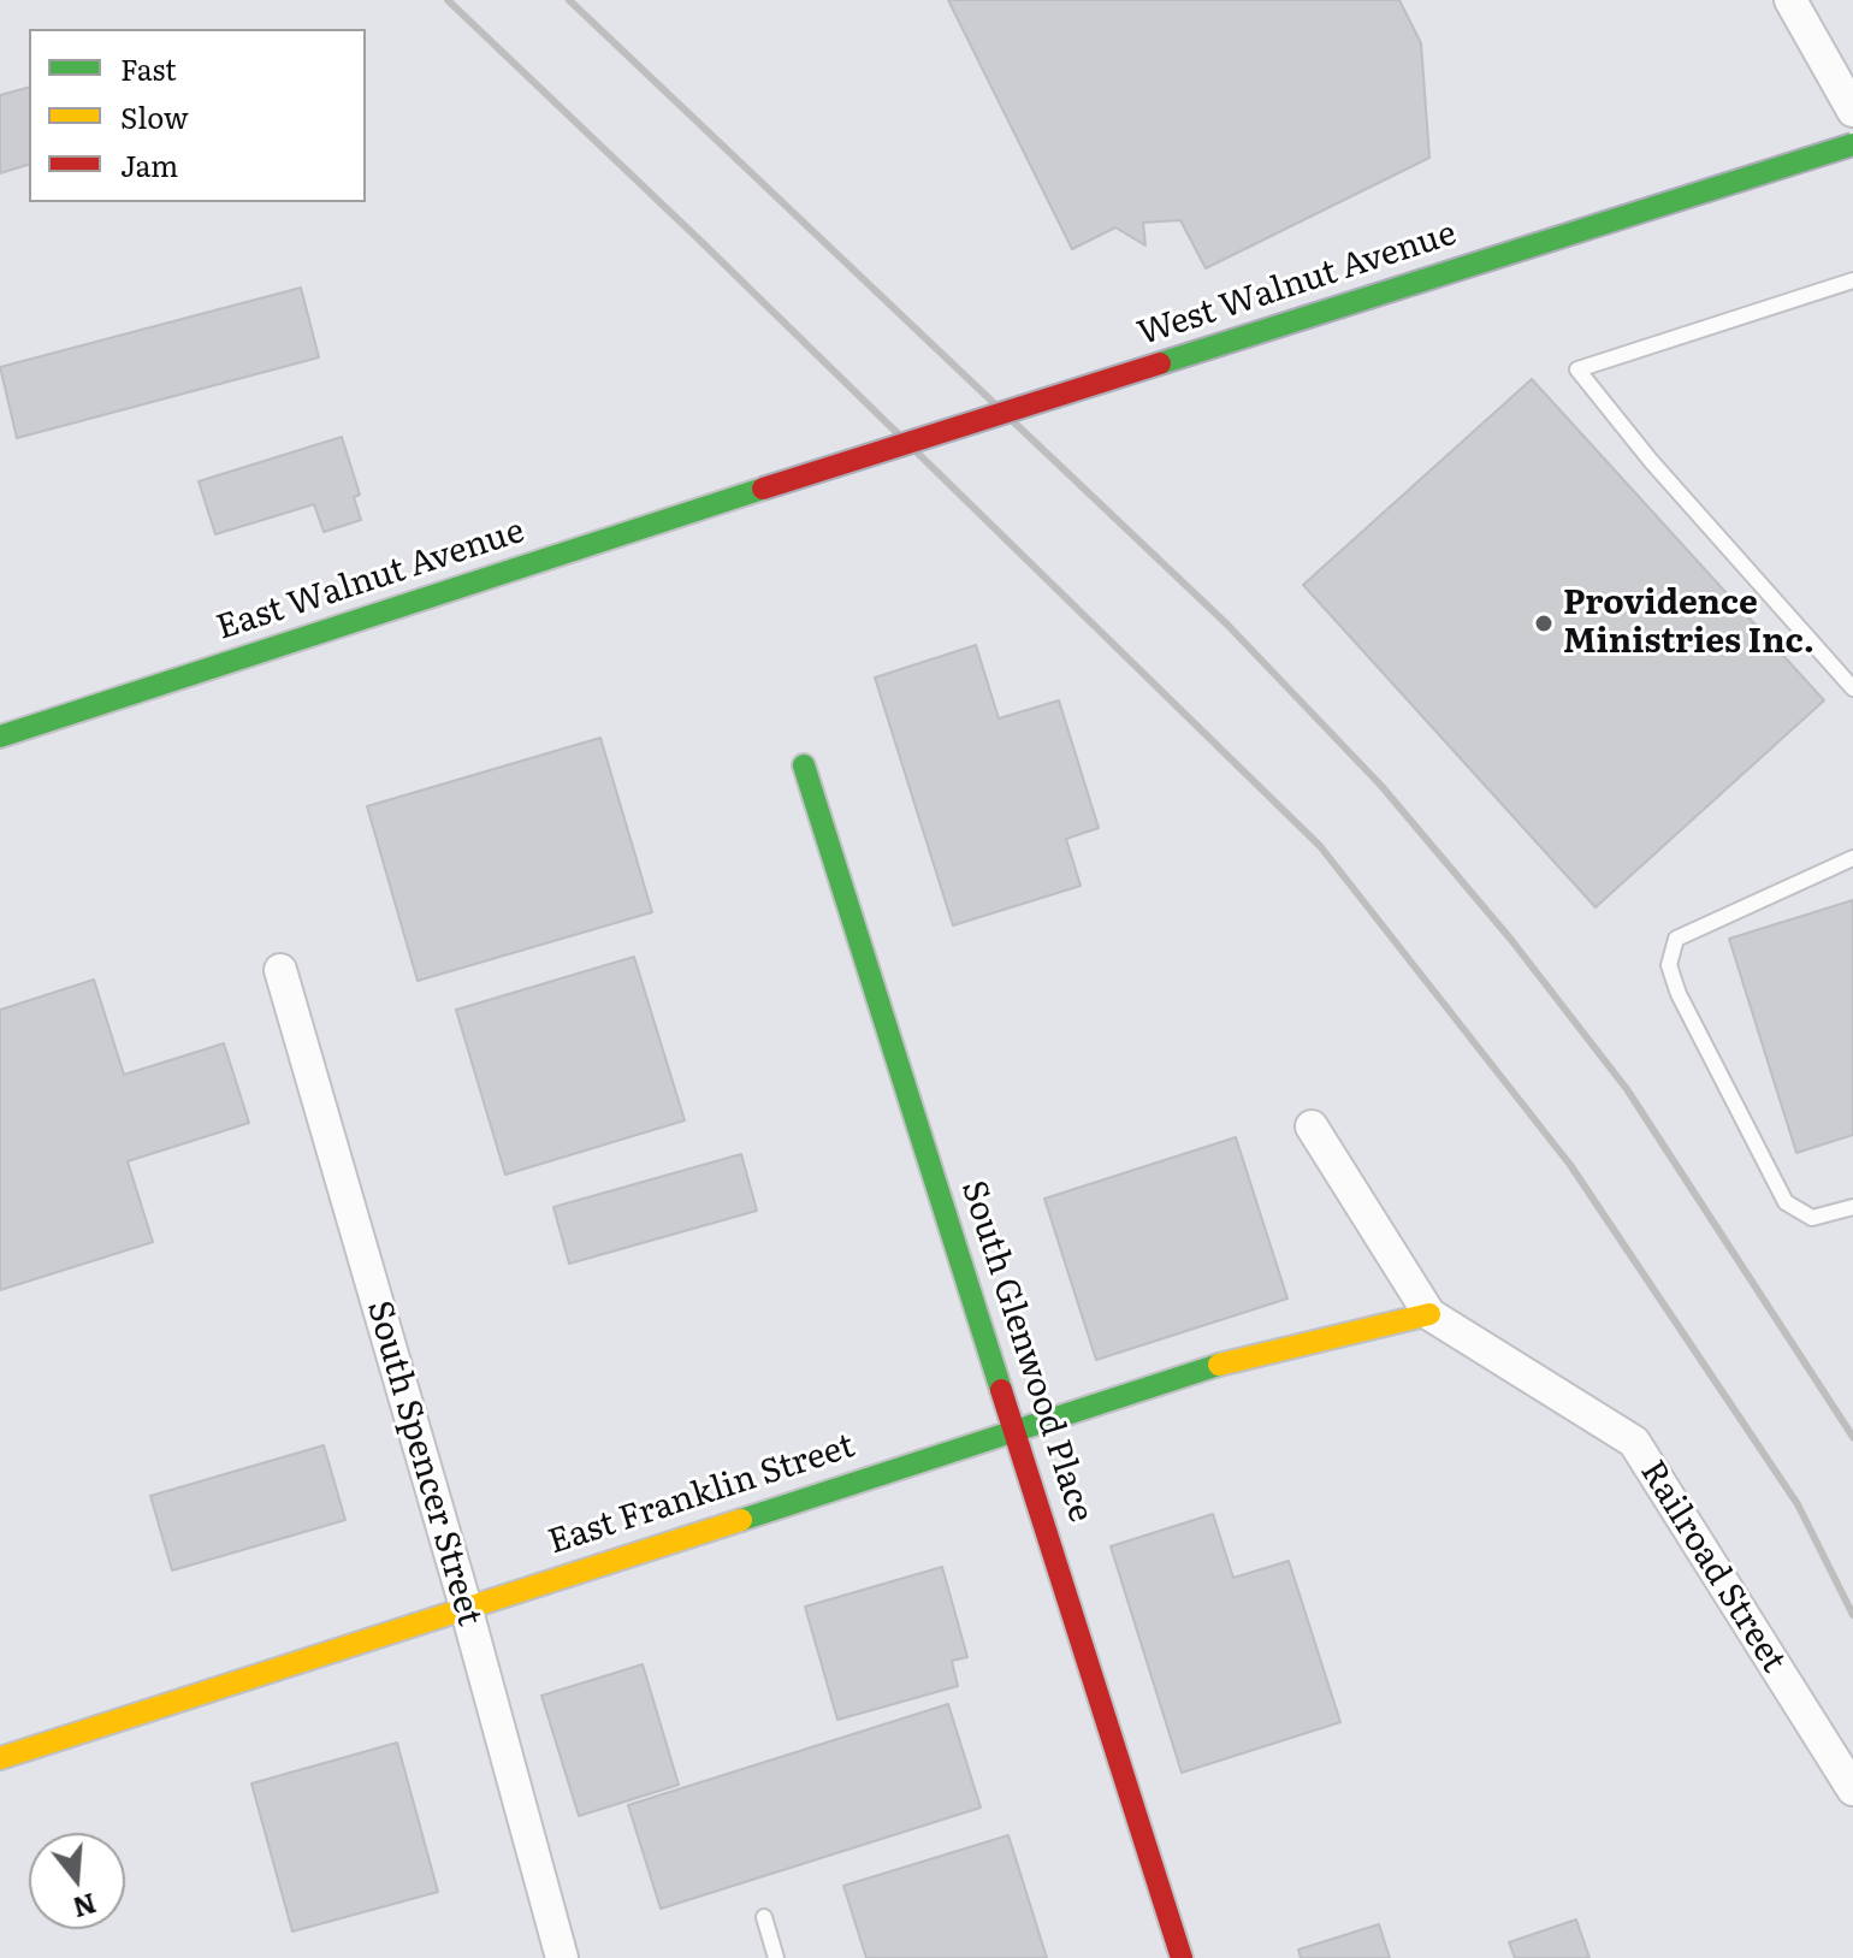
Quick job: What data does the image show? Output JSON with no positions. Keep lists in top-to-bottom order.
{
  "streets": {
    "street": [
      "West Walnut Avenue",
      "East Walnut Avenue",
      "South Glenwood Place",
      "South Spencer Street",
      "East Franklin Street",
      "Railroad Street"
    ]
  },
  "crossings": [
    ["West Walnut Avenue", "East Walnut Avenue"],
    ["South Glenwood Place", "East Franklin Street"],
    ["South Spencer Street", "East Franklin Street"],
    ["East Franklin Street", "Railroad Street"]
  ],
  "places": ["Providence Ministries Inc."],
  "legend": ["Fast", "Slow", "Jam"],
  "north": "bottom"
}
